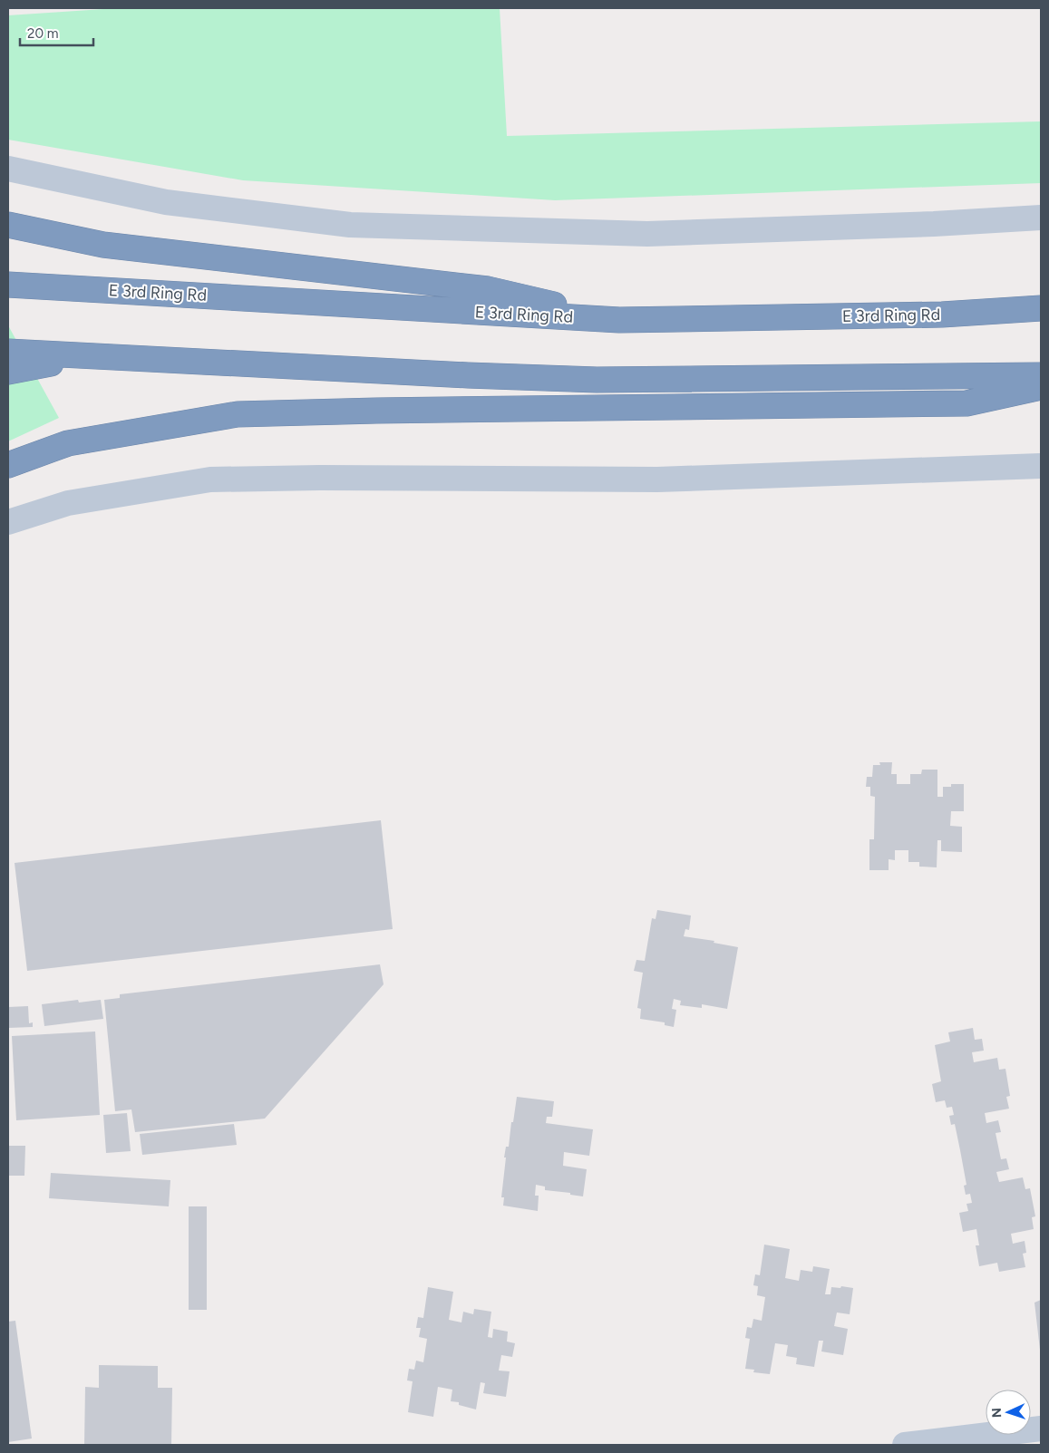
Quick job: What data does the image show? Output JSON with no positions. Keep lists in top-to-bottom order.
{
  "streets": {
    "highway": ["E 3rd Ring Rd"]
  },
  "scale_bar": "20 m",
  "north": "left"
}
